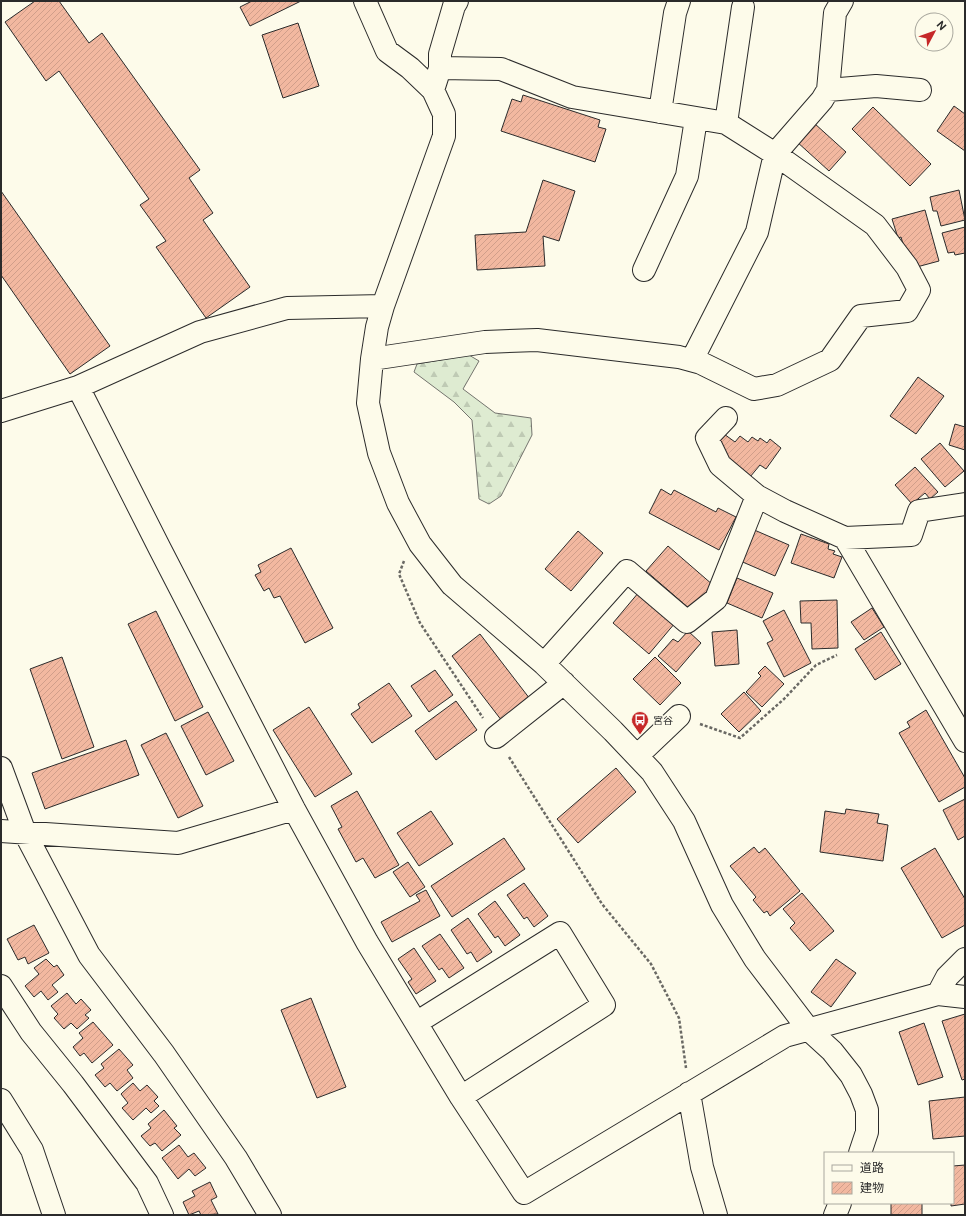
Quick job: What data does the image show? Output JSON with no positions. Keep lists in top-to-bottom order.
{
  "places": {
    "bus stop": ["宮谷"]
  },
  "legend": ["道路", "建物"],
  "north": "top right"
}
